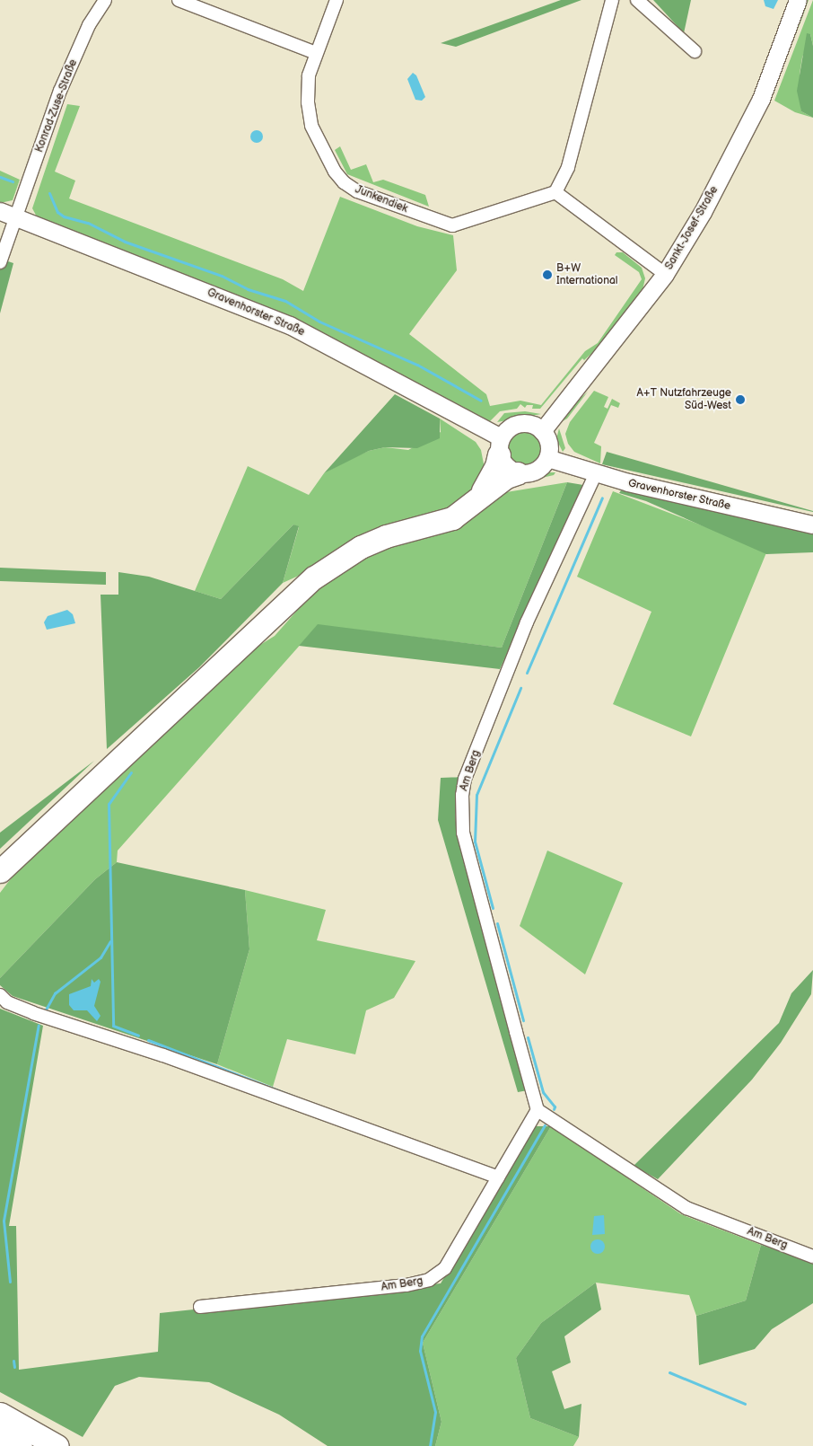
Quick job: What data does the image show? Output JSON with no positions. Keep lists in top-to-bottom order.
{
  "streets": {
    "main road": ["Sankt-Josef-Straße", "Gravenhorster Straße"],
    "street": ["Konrad-Zuse-Straße", "Junkendiek", "Am Berg"]
  },
  "crossings": [
    ["Konrad-Zuse-Straße", "Gravenhorster Straße"],
    ["Sankt-Josef-Straße", "Gravenhorster Straße"],
    ["Gravenhorster Straße", "Am Berg"]
  ],
  "places": ["B+W International", "A+T Nutzfahrzeuge Süd-West"]
}
